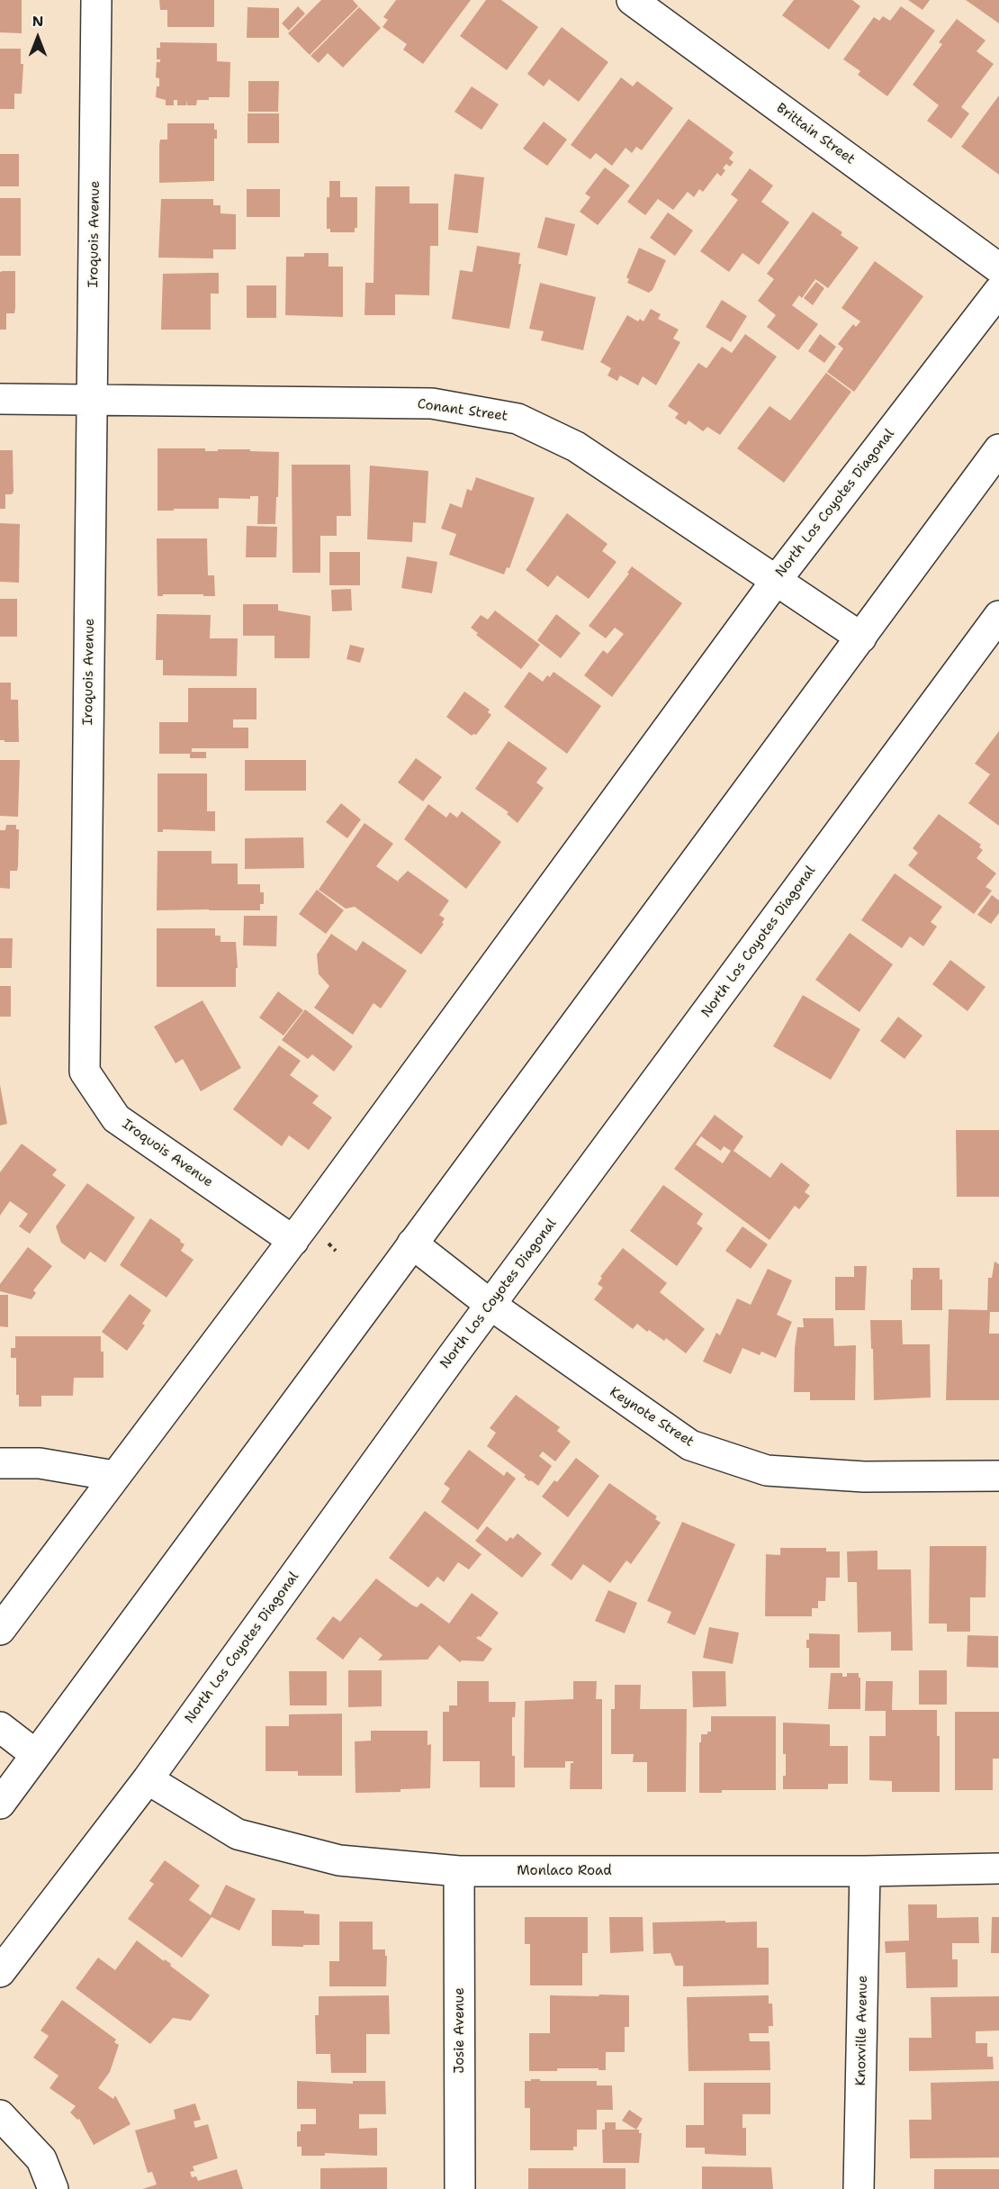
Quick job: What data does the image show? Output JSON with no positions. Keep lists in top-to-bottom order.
{
  "streets": {
    "street": [
      "Brittain Street",
      "Iroquois Avenue",
      "Conant Street",
      "North Los Coyotes Diagonal",
      "Keynote Street",
      "Monlaco Road",
      "Josie Avenue",
      "Knoxville Avenue"
    ]
  },
  "crossings": [
    ["Iroquois Avenue", "Conant Street"],
    ["Iroquois Avenue", "North Los Coyotes Diagonal"],
    ["Conant Street", "North Los Coyotes Diagonal"],
    ["North Los Coyotes Diagonal", "Keynote Street"],
    ["North Los Coyotes Diagonal", "Monlaco Road"],
    ["Monlaco Road", "Josie Avenue"],
    ["Monlaco Road", "Knoxville Avenue"]
  ],
  "north": "top"
}
